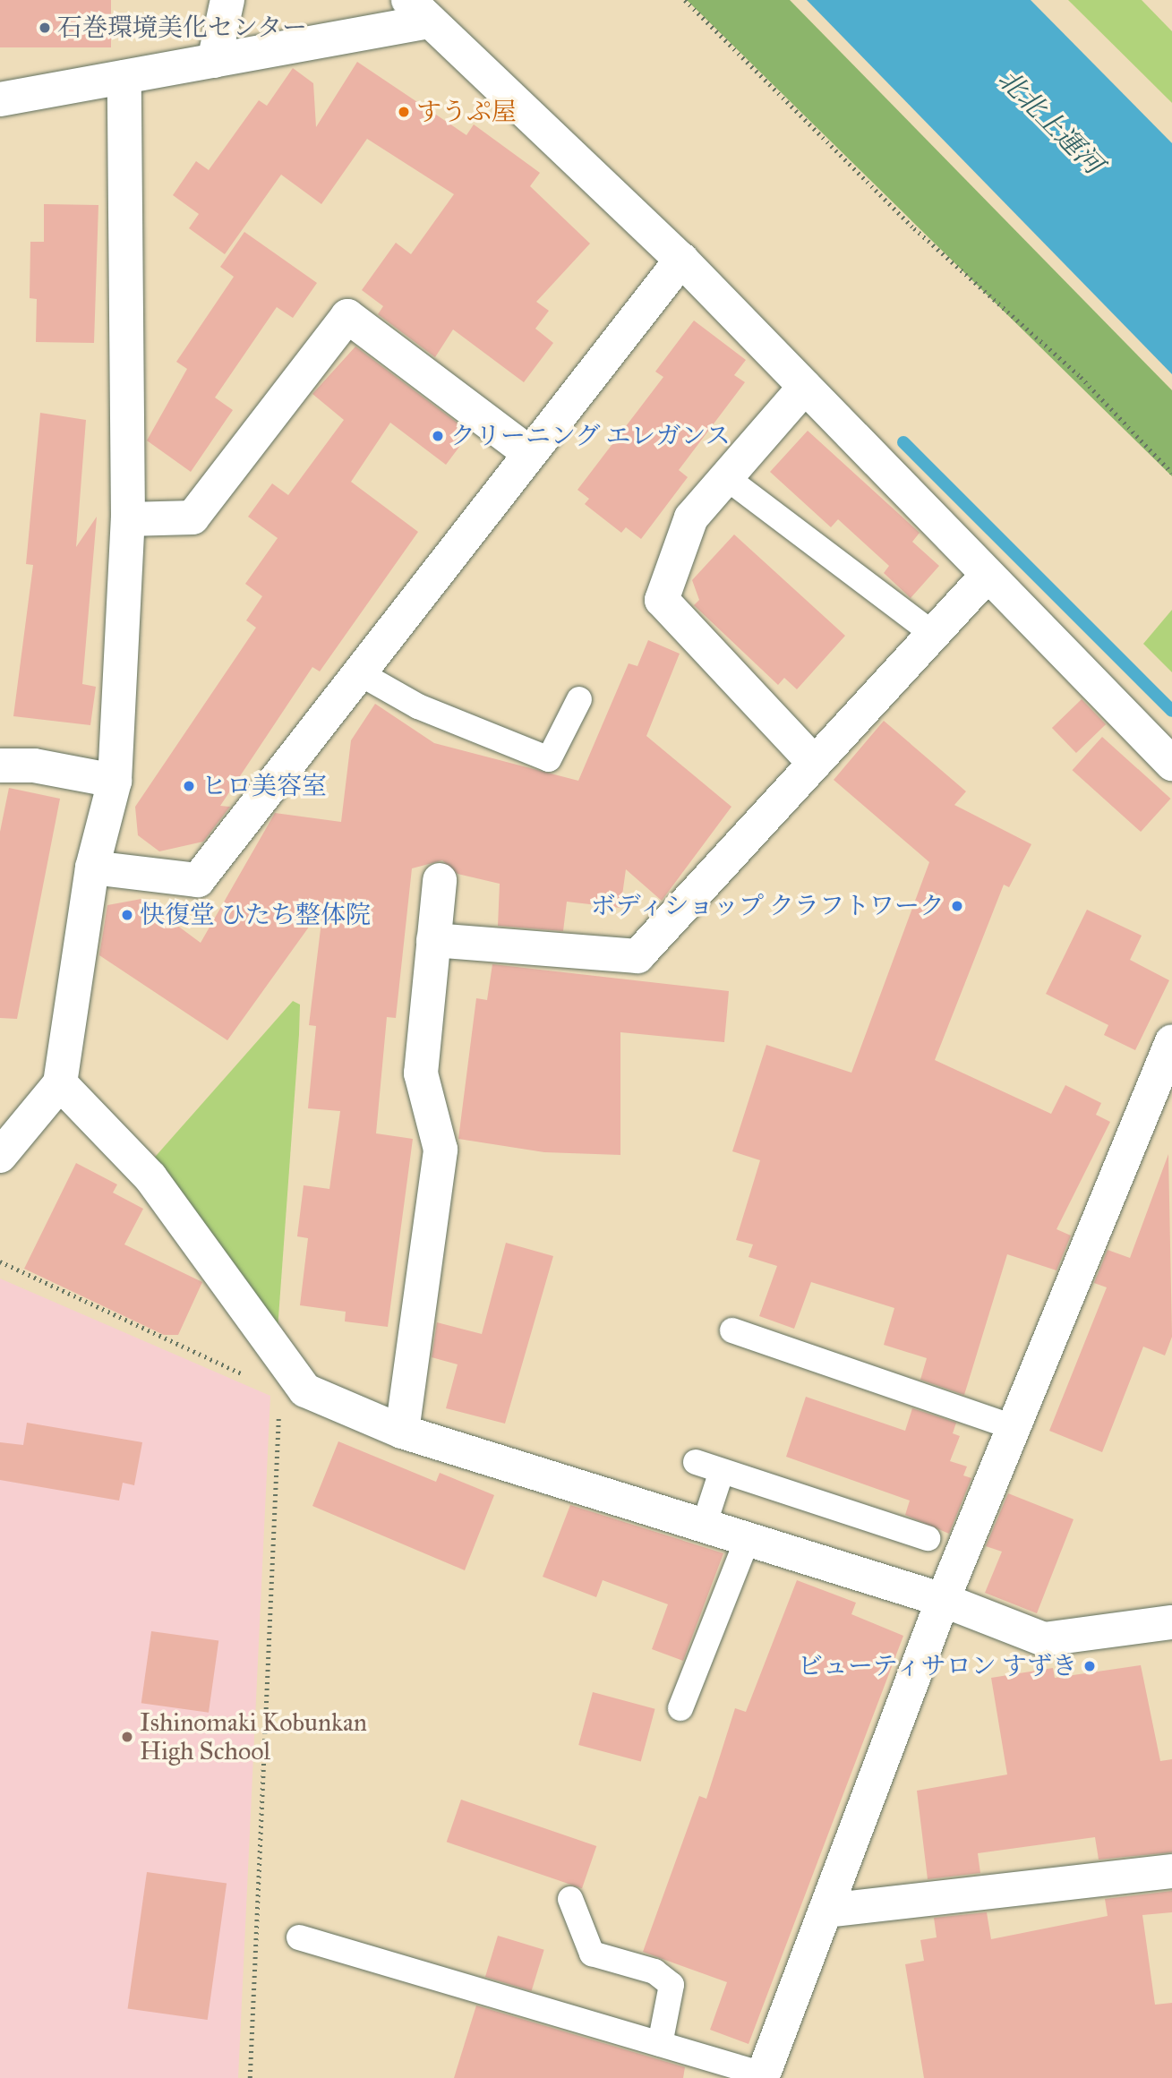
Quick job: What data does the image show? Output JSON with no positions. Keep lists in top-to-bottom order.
{
  "water": ["北北上運河"],
  "places": [
    "石巻環境美化センター",
    "すうぷ屋",
    "クリーニング エレガンス",
    "ヒロ美容室",
    "ボディショップ クラフトワーク",
    "快復堂 ひたち整体院",
    "ビューティサロン すずき",
    "Ishinomaki Kobunkan High School"
  ]
}
